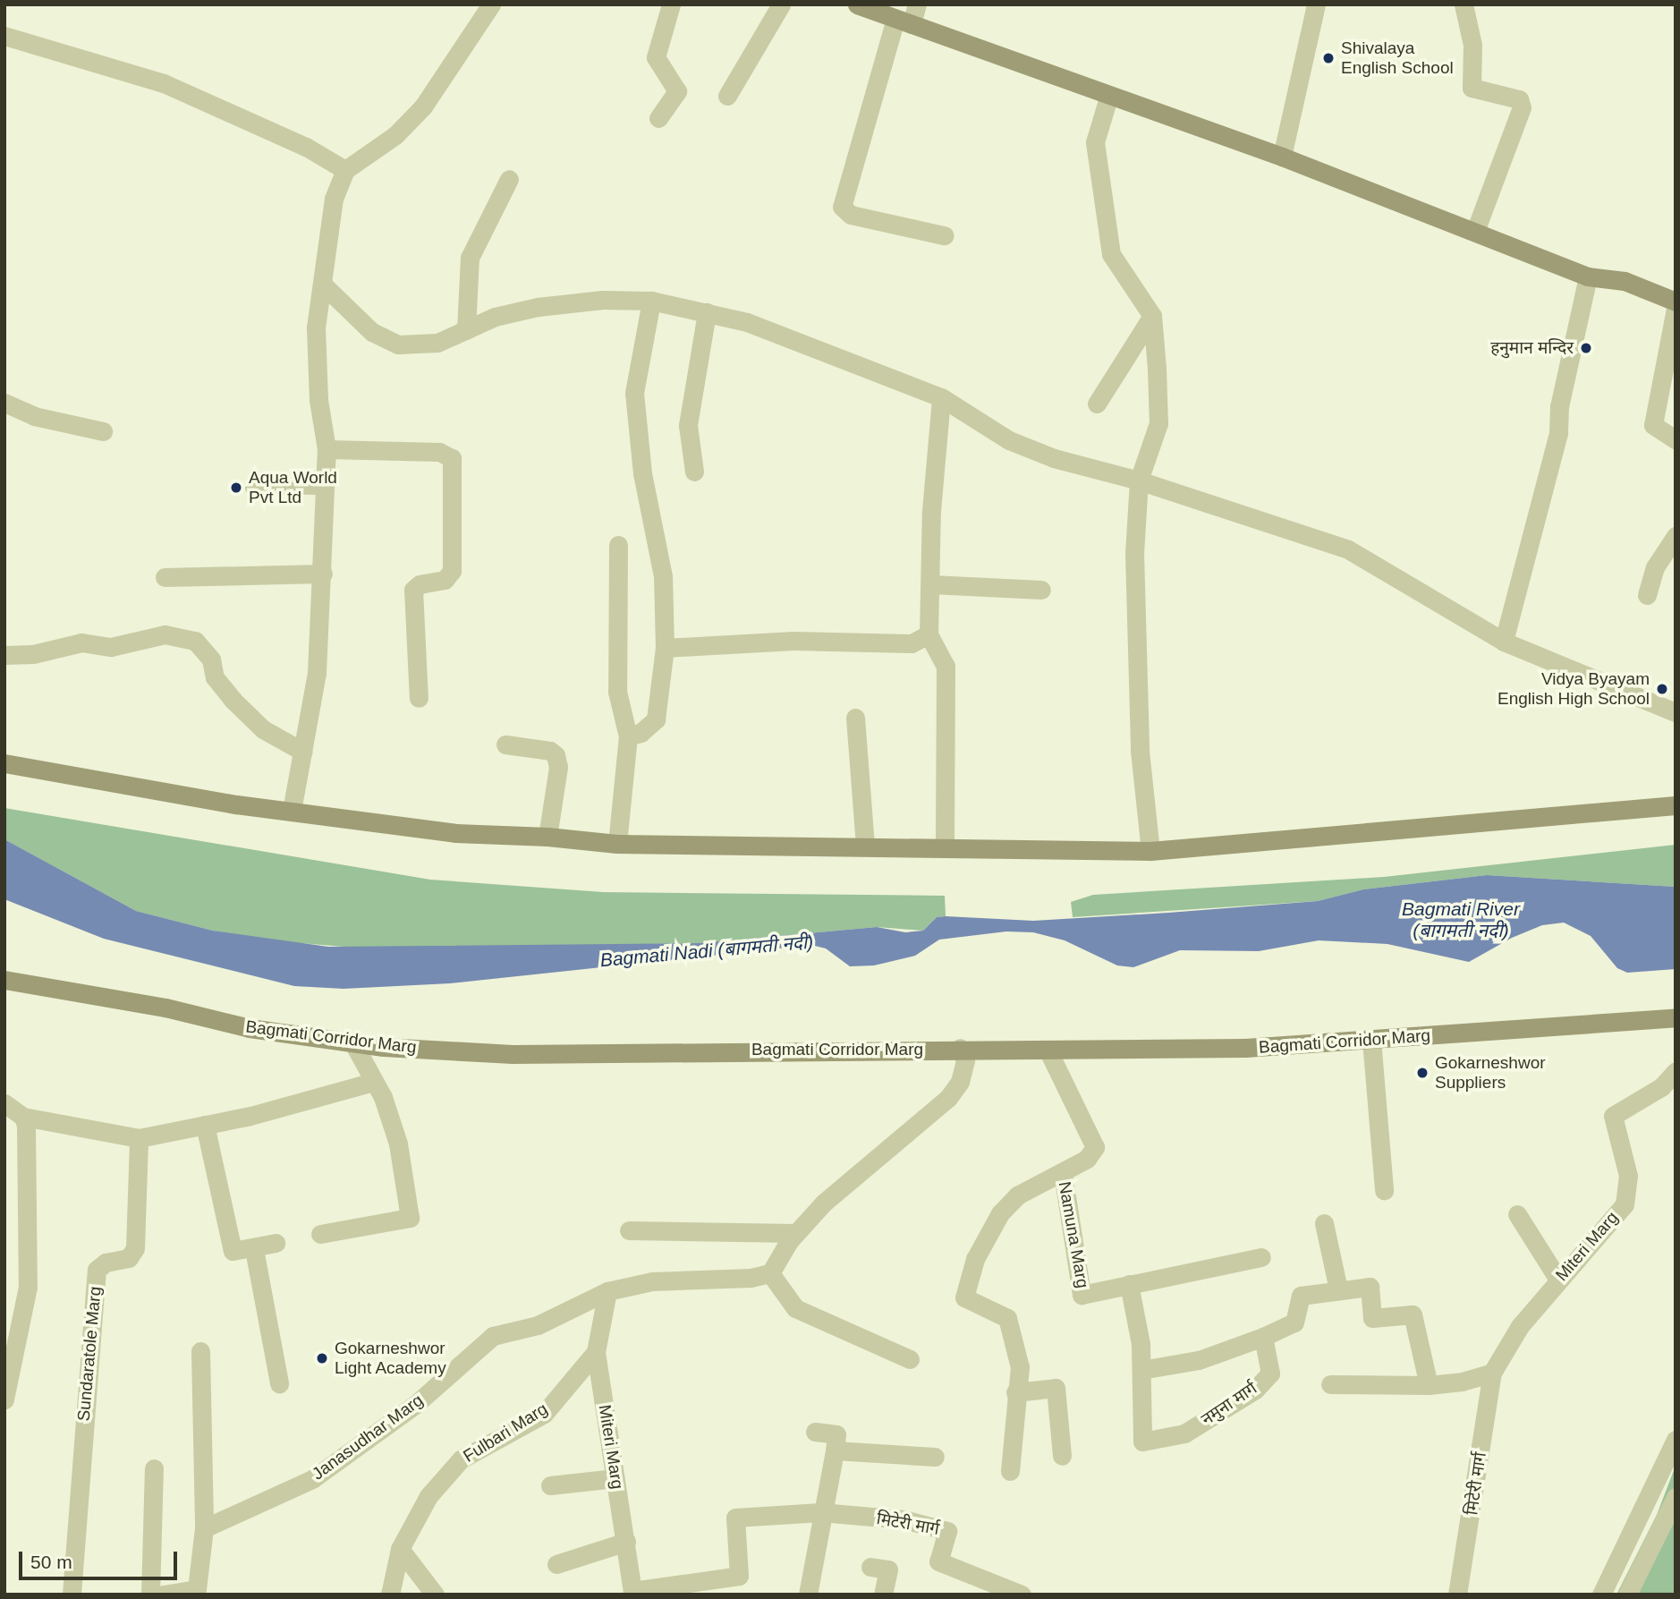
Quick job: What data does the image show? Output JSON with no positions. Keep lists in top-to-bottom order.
{
  "streets": {
    "street": [
      "Bagmati Corridor Marg",
      "Namuna Marg",
      "Miteri Marg",
      "Sundaratole Marg",
      "नमुना मार्ग",
      "Fulbari Marg",
      "Janasudhar Marg",
      "मिटेरी मार्ग"
    ]
  },
  "crossings": [
    ["Namuna Marg", "नमुना मार्ग"],
    ["Miteri Marg", "Fulbari Marg"],
    ["Miteri Marg", "मिटेरी मार्ग"],
    ["Fulbari Marg", "Janasudhar Marg"]
  ],
  "water": ["Bagmati River (बागमती नदी)", "Bagmati Nadi (बागमती नदी)"],
  "places": [
    "Shivalaya English School",
    "हनुमान मन्दिर",
    "Aqua World Pvt Ltd",
    "Vidya Byayam English High School",
    "Gokarneshwor Suppliers",
    "Gokarneshwor Light Academy"
  ],
  "scale_bar": "50 m"
}
